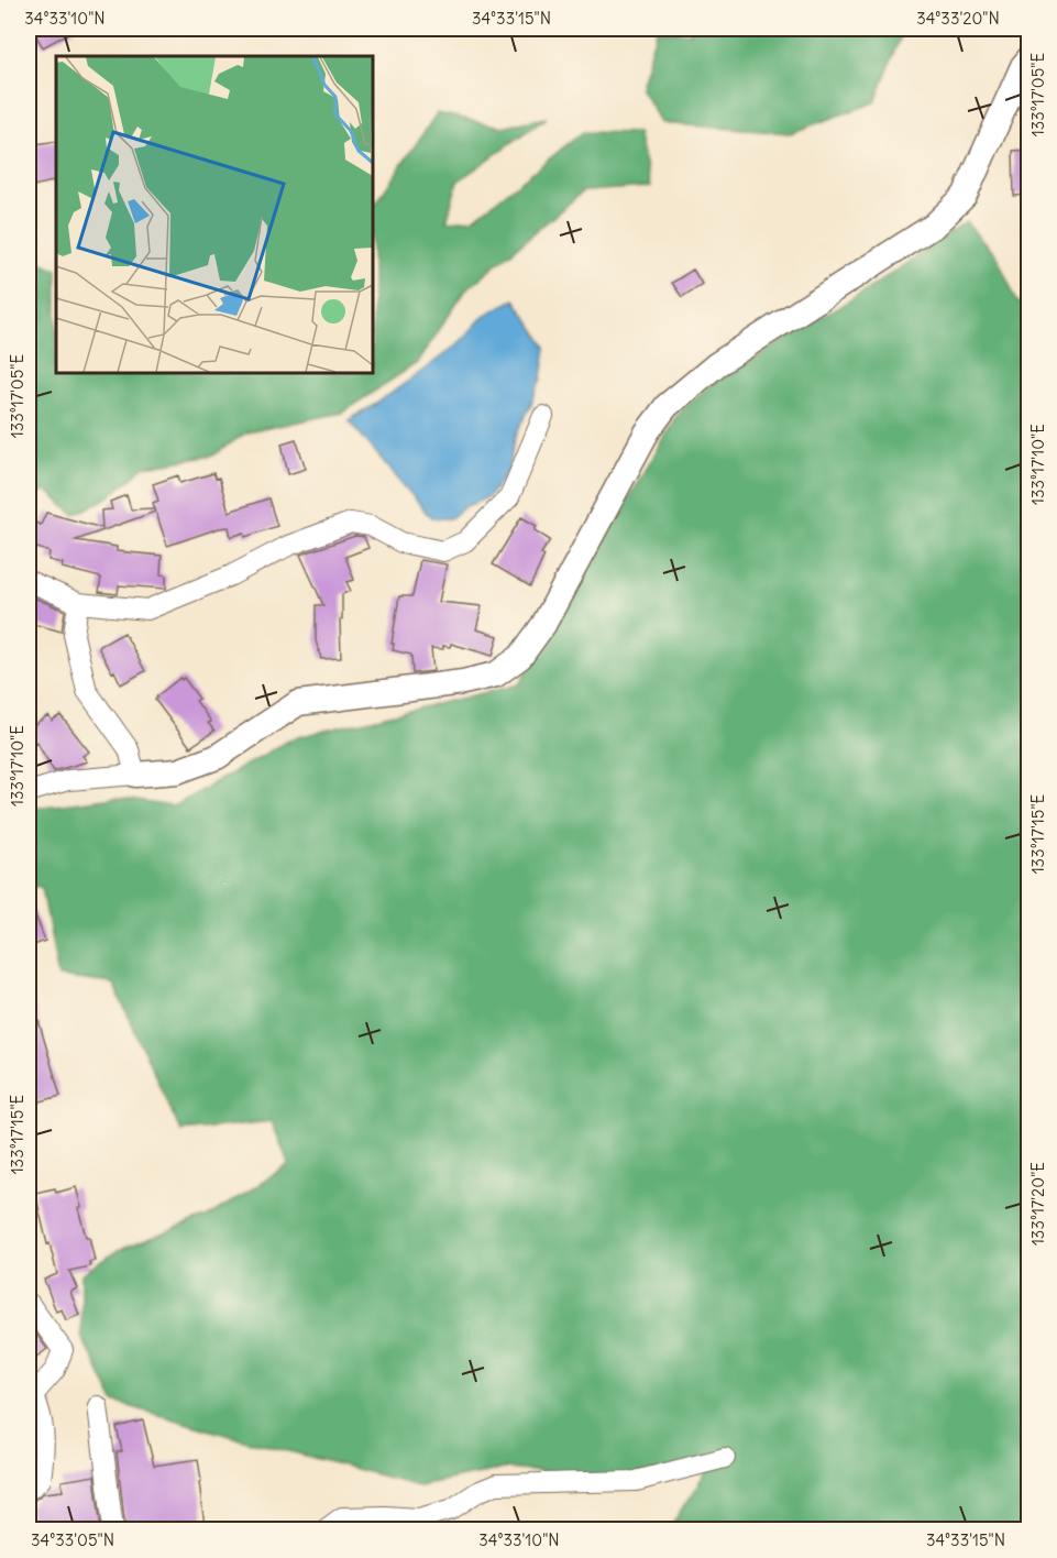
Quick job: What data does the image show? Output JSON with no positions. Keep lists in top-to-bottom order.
{
  "coordinates": [
    "34°33'10\"N",
    "34°33'15\"N",
    "34°33'20\"N",
    "133°17'05\"E",
    "133°17'10\"E",
    "133°17'15\"E",
    "133°17'20\"E",
    "34°33'05\"N"
  ]
}
